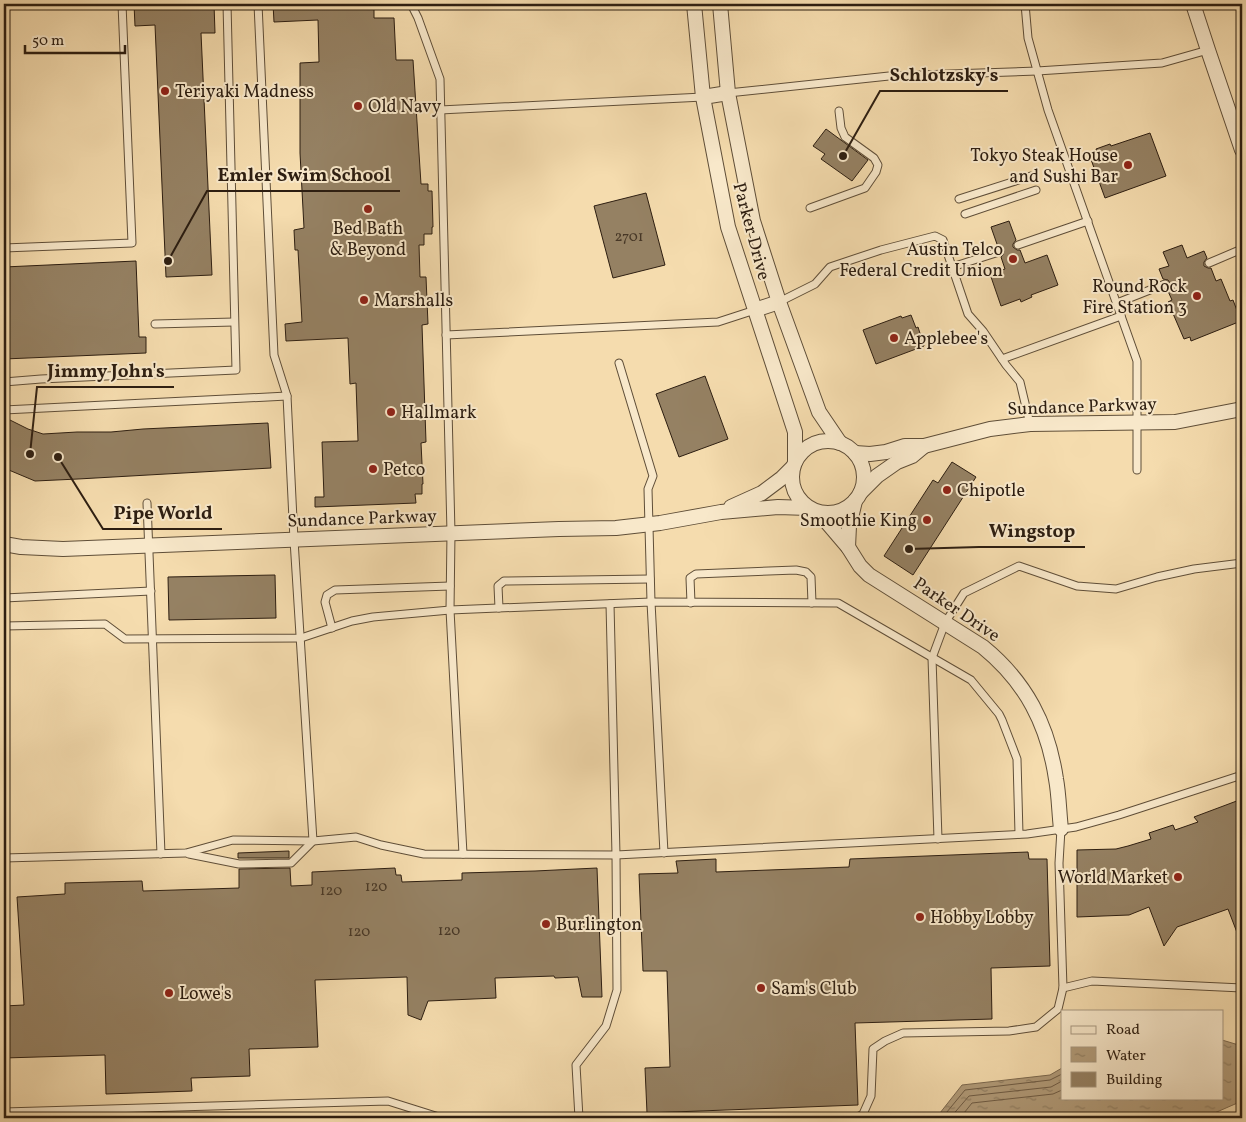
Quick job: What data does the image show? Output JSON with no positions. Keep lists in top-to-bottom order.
{
  "streets": {
    "street": ["Parker Drive", "Sundance Parkway"]
  },
  "crossings": [
    ["Parker Drive", "Sundance Parkway"]
  ],
  "places": [
    "Teriyaki Madness",
    "Old Navy",
    "Schlotzsky's",
    "Tokyo Steak House and Sushi Bar",
    "Bed Bath & Beyond",
    "Austin Telco Federal Credit Union",
    "Emler Swim School",
    "Round Rock Fire Station 3",
    "Marshalls",
    "Applebee's",
    "Hallmark",
    "Jimmy John's",
    "Pipe World",
    "Petco",
    "Chipotle",
    "Smoothie King",
    "Wingstop",
    "World Market",
    "Hobby Lobby",
    "Burlington",
    "Sam's Club",
    "Lowe's"
  ],
  "house_numbers": [
    "2701",
    "120",
    "120",
    "120",
    "120"
  ],
  "legend": ["Road", "Water", "Building"],
  "scale_bar": "50 m"
}
